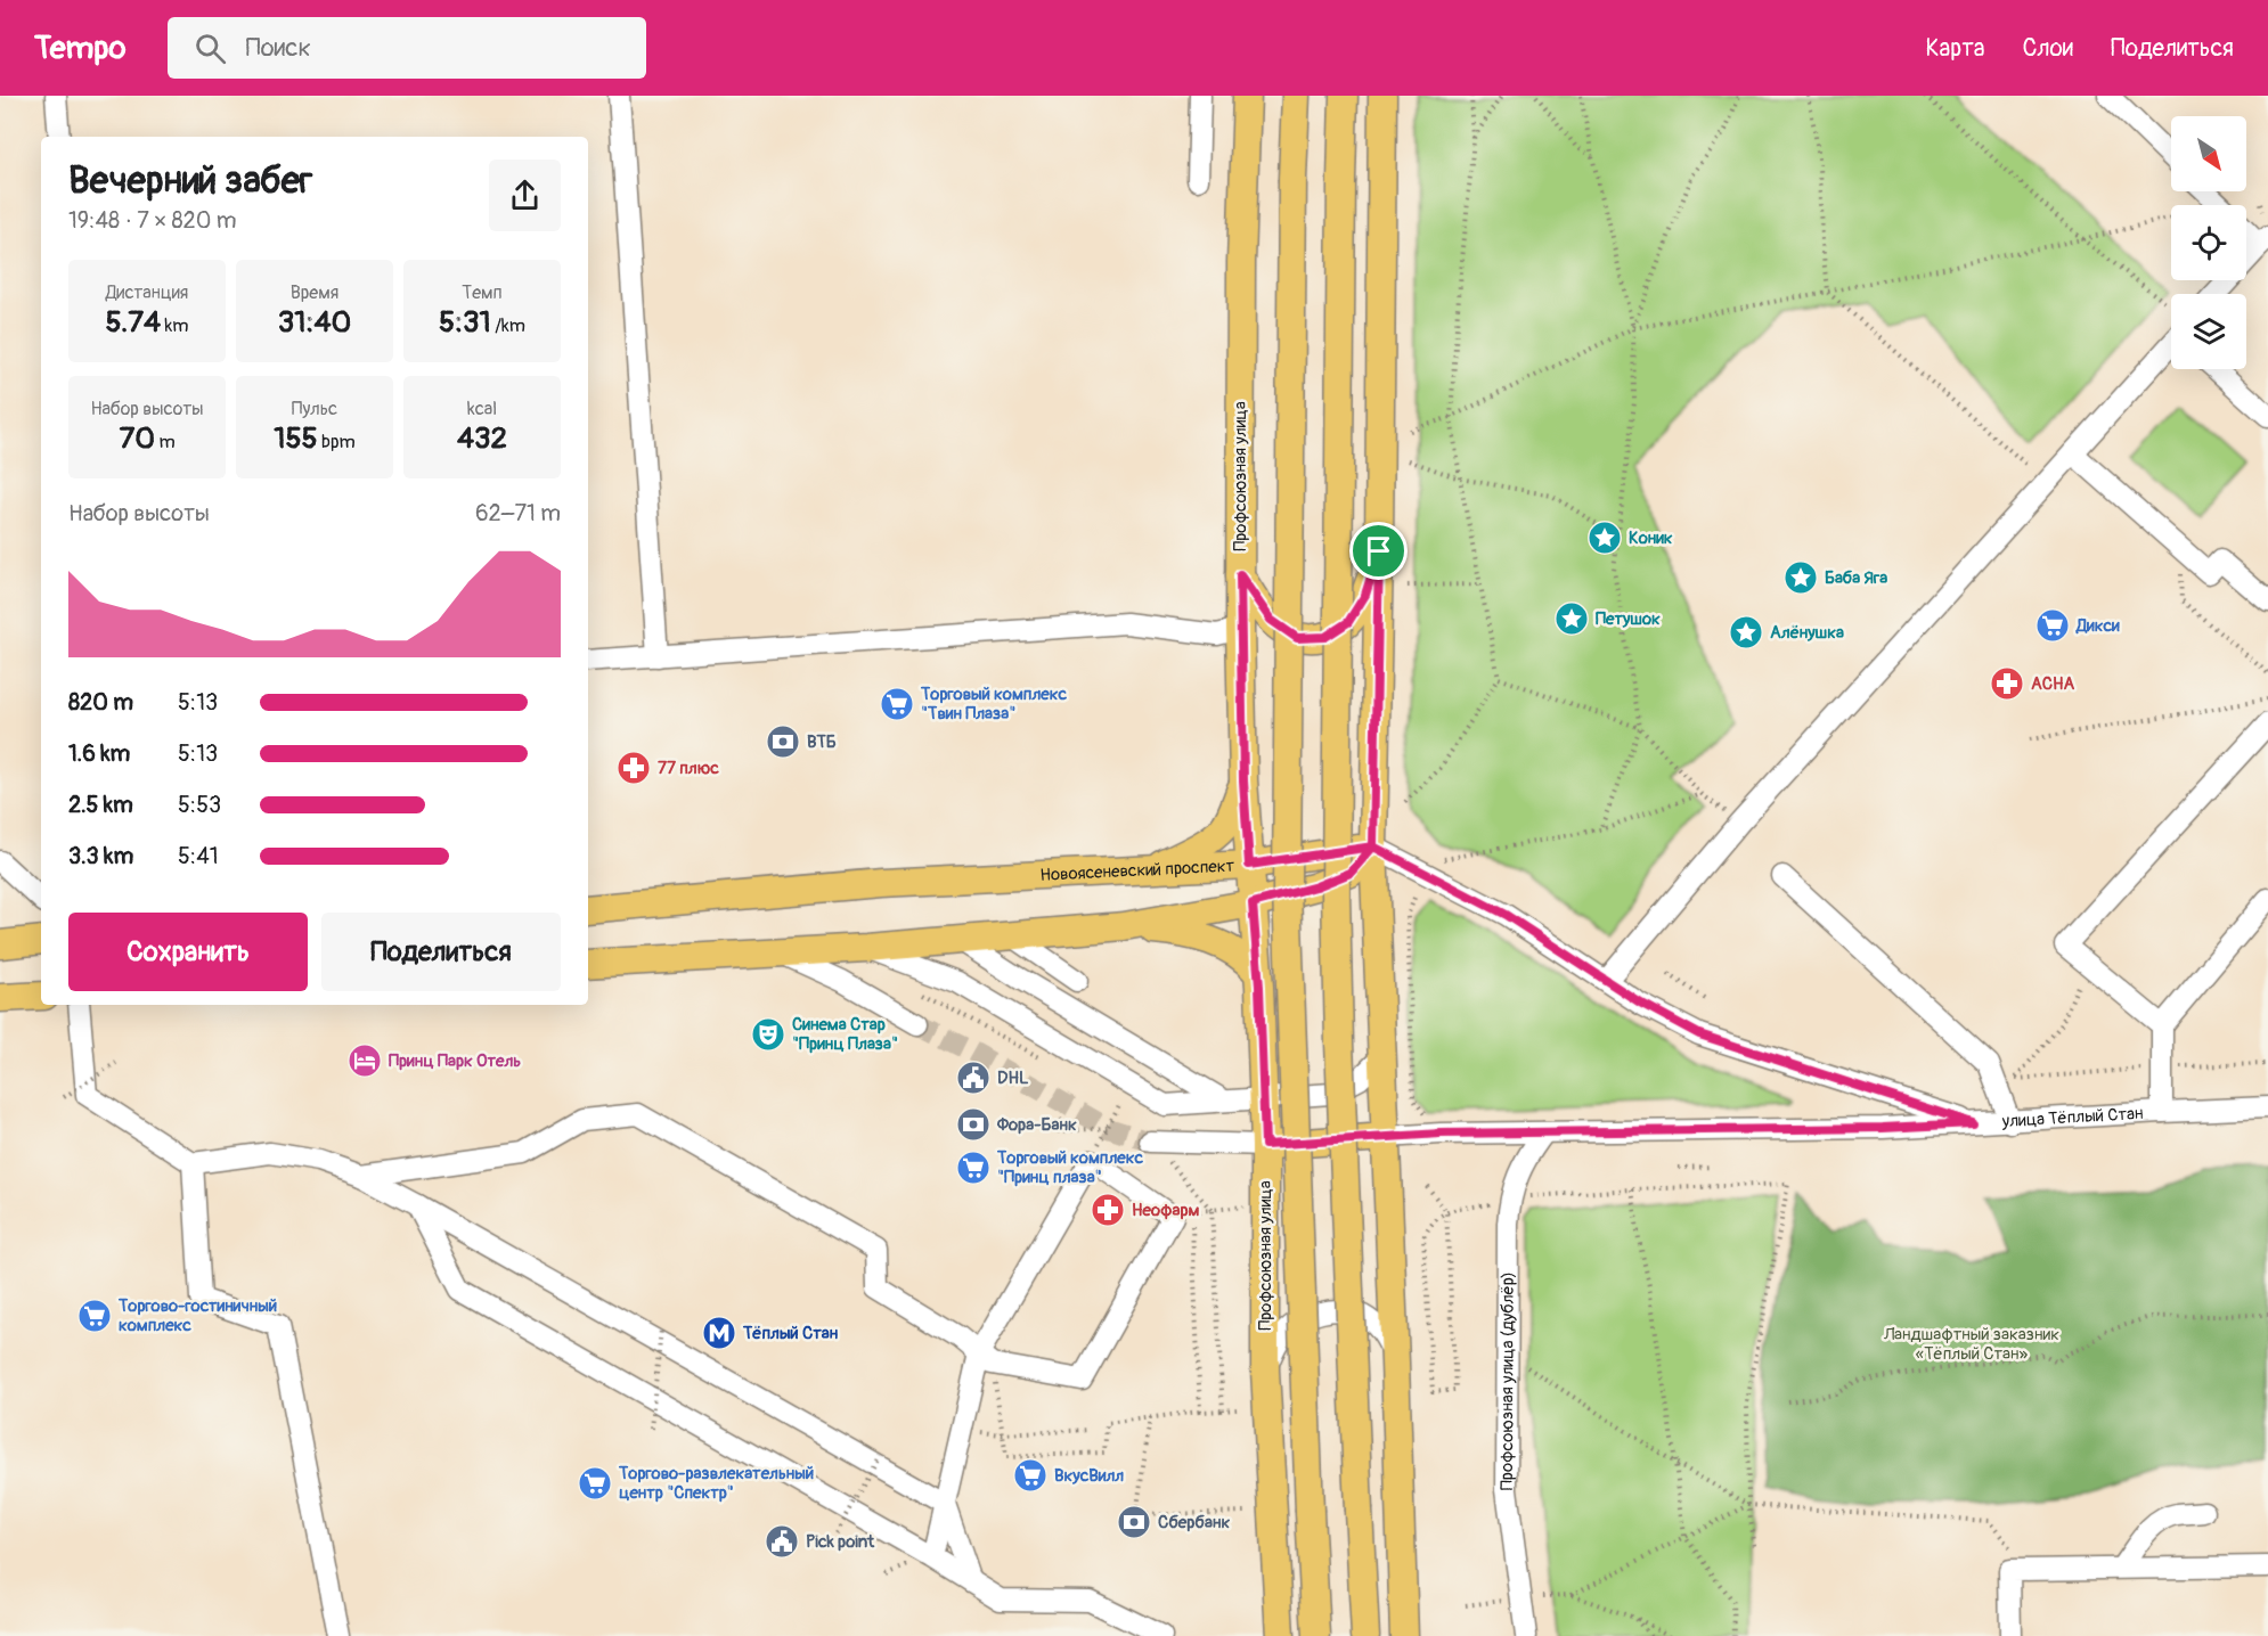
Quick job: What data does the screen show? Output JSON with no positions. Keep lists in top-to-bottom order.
{
  "streets": {
    "main road": ["Профсоюзная улица", "Новоясеневский проспект"],
    "street": ["улица Тёплый Стан", "Профсоюзная улица (дублёр)"]
  },
  "crossings": [
    ["Профсоюзная улица", "Новоясеневский проспект"],
    ["улица Тёплый Стан", "Профсоюзная улица (дублёр)"]
  ],
  "parks": ["Ландшафтный заказник «Тёплый Стан»"],
  "places": {
    "place": [
      "Коник",
      "Баба Яга",
      "Петушок",
      "Алёнушка"
    ],
    "supermarket": [
      "Дикси",
      "Торговый комплекс \"Твин Плаза\"",
      "Торговый комплекс \"Принц плаза\"",
      "Торгово-гостиничный комплекс",
      "ВкусВилл",
      "Торгово-развлекательный центр \"Спектр\""
    ],
    "pharmacy": ["АСНА", "77 плюс", "Неофарм"],
    "bank": ["ВТБ", "Фора-Банк", "Сбербанк"],
    "theatre": ["Синема Стар \"Принц Плаза\""],
    "hotel": ["Принц Парк Отель"],
    "public building": ["DHL", "Pick point"],
    "metro station": ["Тёплый Стан"]
  },
  "north": "bottom right",
  "page": {
    "header": "Tempo",
    "search": "Поиск",
    "nav": ["Карта", "Слои", "Поделиться"],
    "heading": ["Вечерний забег", "19:48 · 7 × 820 m"],
    "stats": [
      ["Дистанция", "5.74 km"],
      ["Время", "31:40"],
      ["Темп", "5:31 /km"],
      ["Набор высоты", "70 m"],
      ["Пульс", "155 bpm"],
      ["kcal", "432"]
    ],
    "chart": ["Набор высоты", "62–71 m"],
    "list": [
      {
        "name": "820 m",
        "note": "5:13"
      },
      {
        "name": "1.6 km",
        "note": "5:13"
      },
      {
        "name": "2.5 km",
        "note": "5:53"
      },
      {
        "name": "3.3 km",
        "note": "5:41"
      }
    ],
    "buttons": ["Сохранить", "Поделиться"]
  }
}
